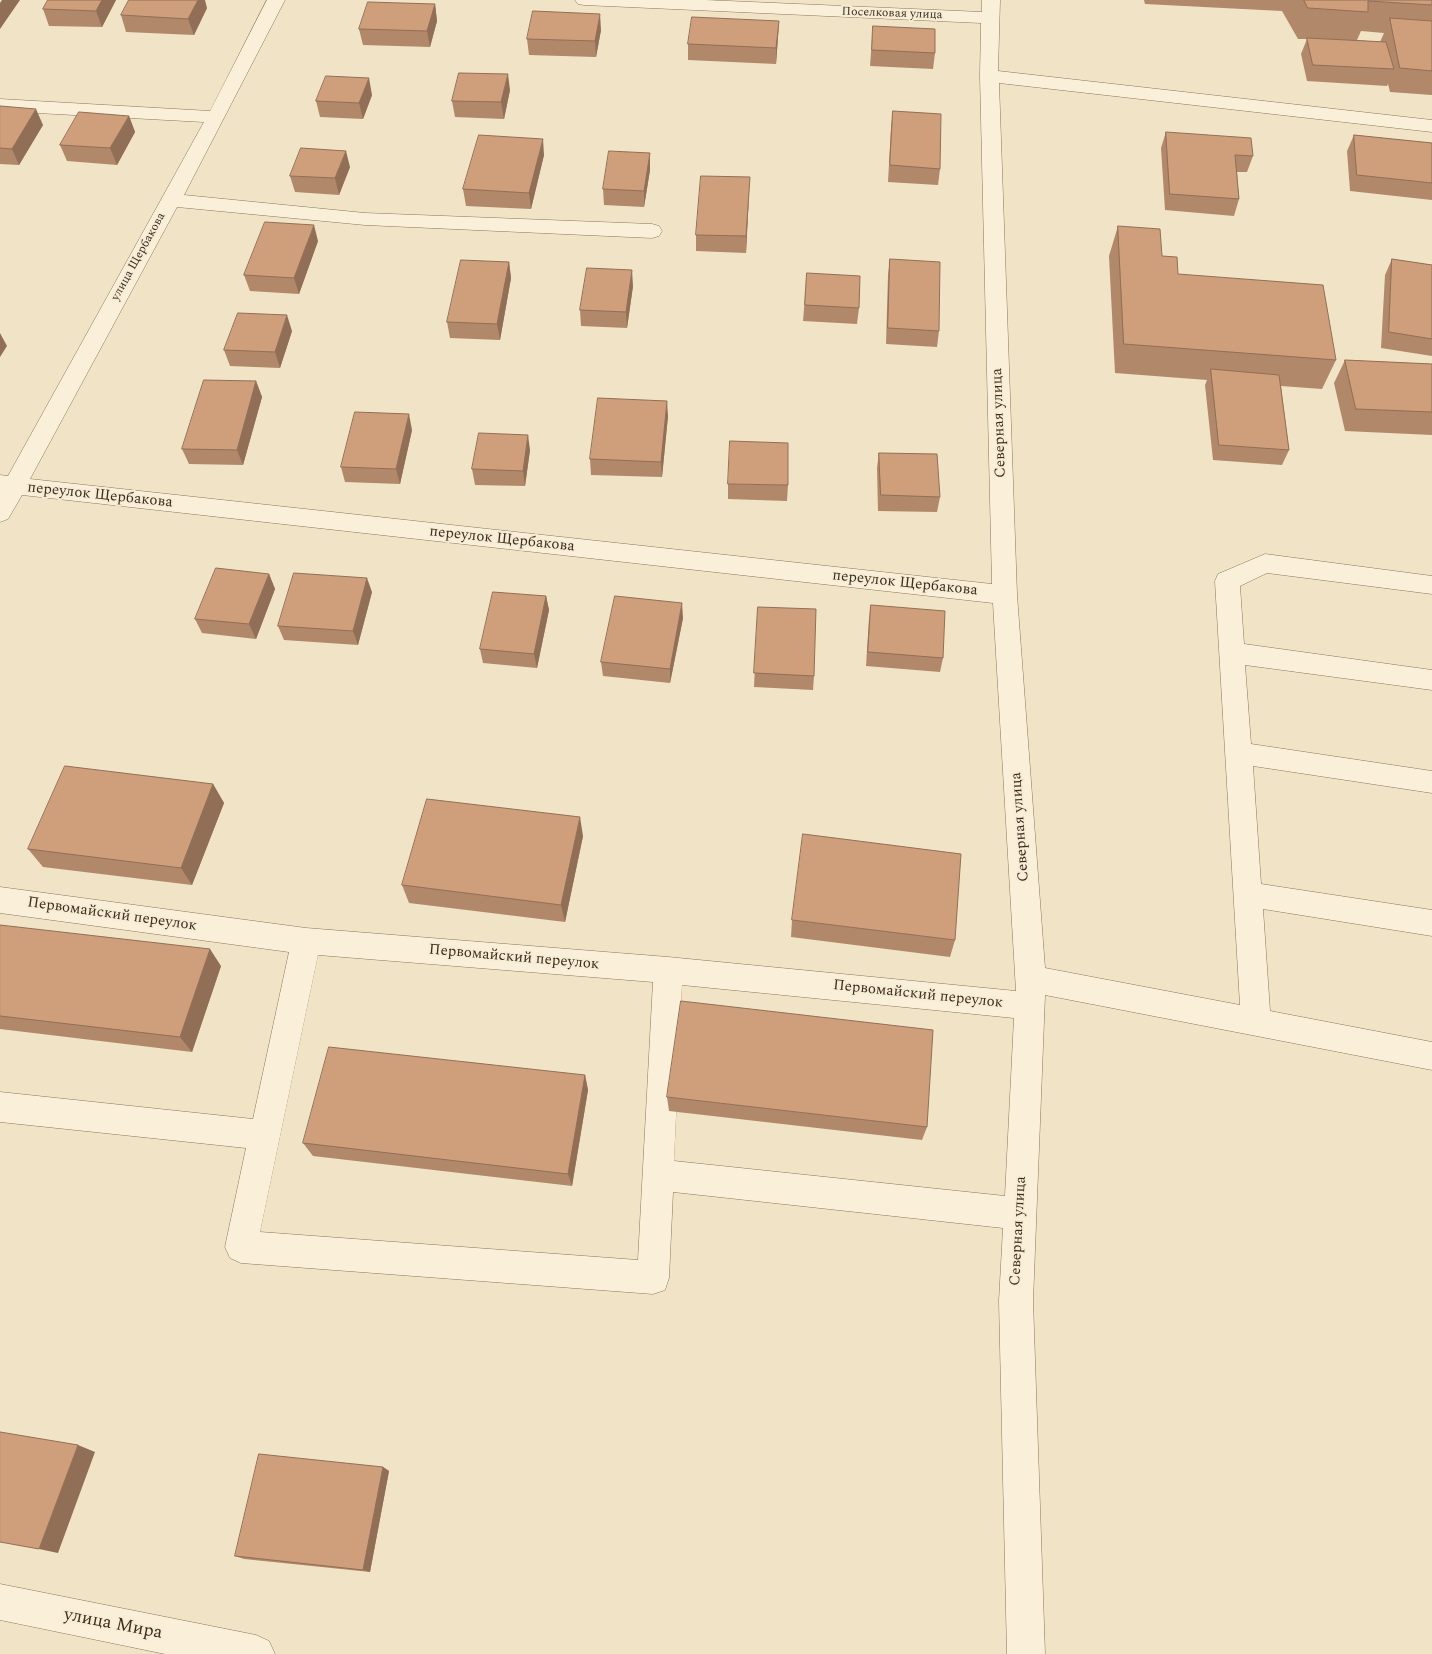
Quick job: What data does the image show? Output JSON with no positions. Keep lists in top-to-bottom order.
{
  "streets": {
    "street": [
      "Поселковая улица",
      "улица Щербакова",
      "Северная улица",
      "переулок Щербакова",
      "Первомайский переулок",
      "улица Мира"
    ]
  },
  "crossings": [
    ["Поселковая улица", "Северная улица"],
    ["улица Щербакова", "переулок Щербакова"],
    ["Северная улица", "переулок Щербакова"],
    ["Северная улица", "Первомайский переулок"]
  ]
}
